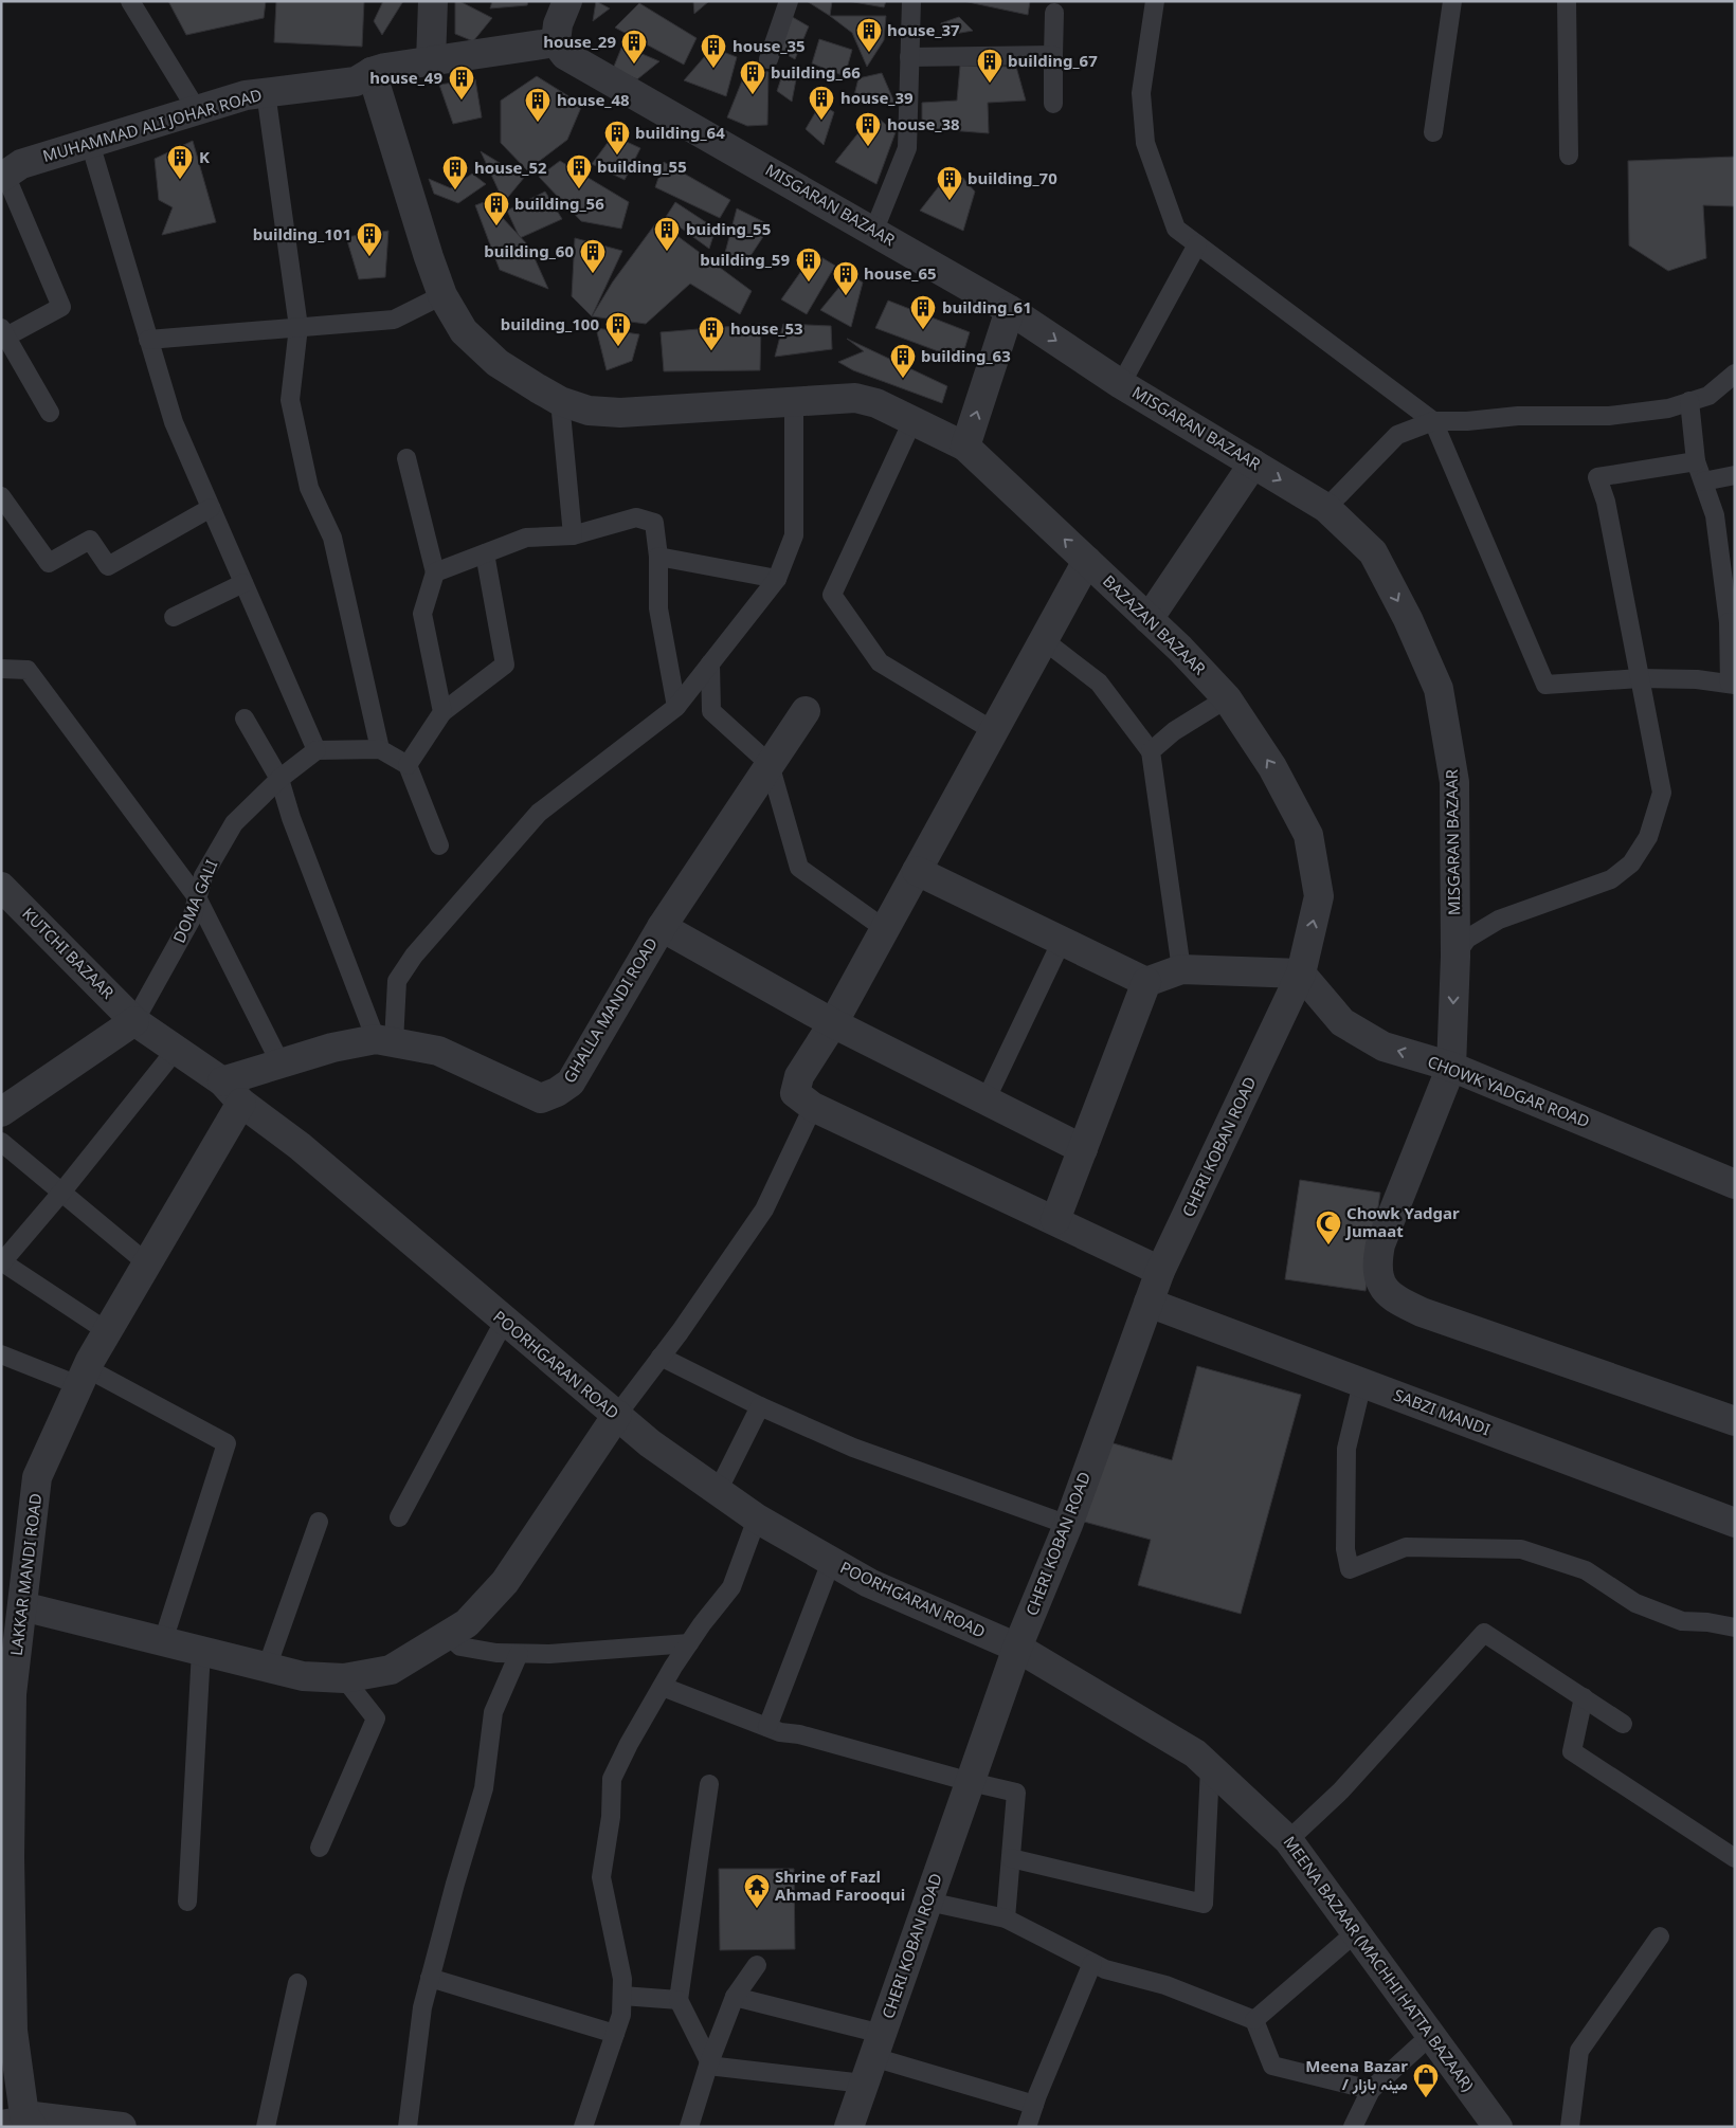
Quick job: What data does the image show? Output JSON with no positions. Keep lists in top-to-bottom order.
{
  "streets": {
    "street": [
      "MUHAMMAD ALI JOHAR ROAD",
      "MISGARAN BAZAAR",
      "BAZAZAN BAZAAR",
      "KUTCHI BAZAAR",
      "GHALLA MANDI ROAD",
      "CHOWK YADGAR ROAD",
      "CHERI KOBAN ROAD",
      "POORHGARAN ROAD",
      "SABZI MANDI",
      "LAKKAR MANDI ROAD",
      "MEENA BAZAAR (MACHHI HATTA BAZAAR)"
    ],
    "lane": ["DOMA GALI"]
  },
  "crossings": [
    ["MUHAMMAD ALI JOHAR ROAD", "MISGARAN BAZAAR"],
    ["MUHAMMAD ALI JOHAR ROAD", "BAZAZAN BAZAAR"],
    ["MISGARAN BAZAAR", "CHOWK YADGAR ROAD"],
    ["BAZAZAN BAZAAR", "CHOWK YADGAR ROAD"],
    ["BAZAZAN BAZAAR", "CHERI KOBAN ROAD"],
    ["DOMA GALI", "KUTCHI BAZAAR"],
    ["DOMA GALI", "POORHGARAN ROAD"],
    ["KUTCHI BAZAAR", "POORHGARAN ROAD"],
    ["GHALLA MANDI ROAD", "POORHGARAN ROAD"],
    ["CHOWK YADGAR ROAD", "CHERI KOBAN ROAD"],
    ["CHERI KOBAN ROAD", "POORHGARAN ROAD"],
    ["CHERI KOBAN ROAD", "SABZI MANDI"],
    ["CHERI KOBAN ROAD", "MEENA BAZAAR (MACHHI HATTA BAZAAR)"],
    ["POORHGARAN ROAD", "LAKKAR MANDI ROAD"],
    ["POORHGARAN ROAD", "MEENA BAZAAR (MACHHI HATTA BAZAAR)"]
  ],
  "one_way": ["MISGARAN BAZAAR", "CHOWK YADGAR ROAD"],
  "places": {
    "building": [
      "house_37",
      "house_29",
      "house_35",
      "building_67",
      "building_66",
      "house_49",
      "house_39",
      "house_48",
      "house_38",
      "building_64",
      "K",
      "building_55",
      "house_52",
      "building_70",
      "building_56",
      "buiding_55",
      "building_101",
      "building_60",
      "building_59",
      "house_65",
      "building_61",
      "building_100",
      "house_53",
      "building_63"
    ],
    "mosque": ["Chowk Yadgar Jumaat"],
    "temple": ["Shrine of Fazl Ahmad Farooqui"],
    "shop": ["Meena Bazar / مينہ بازار"]
  }
}
